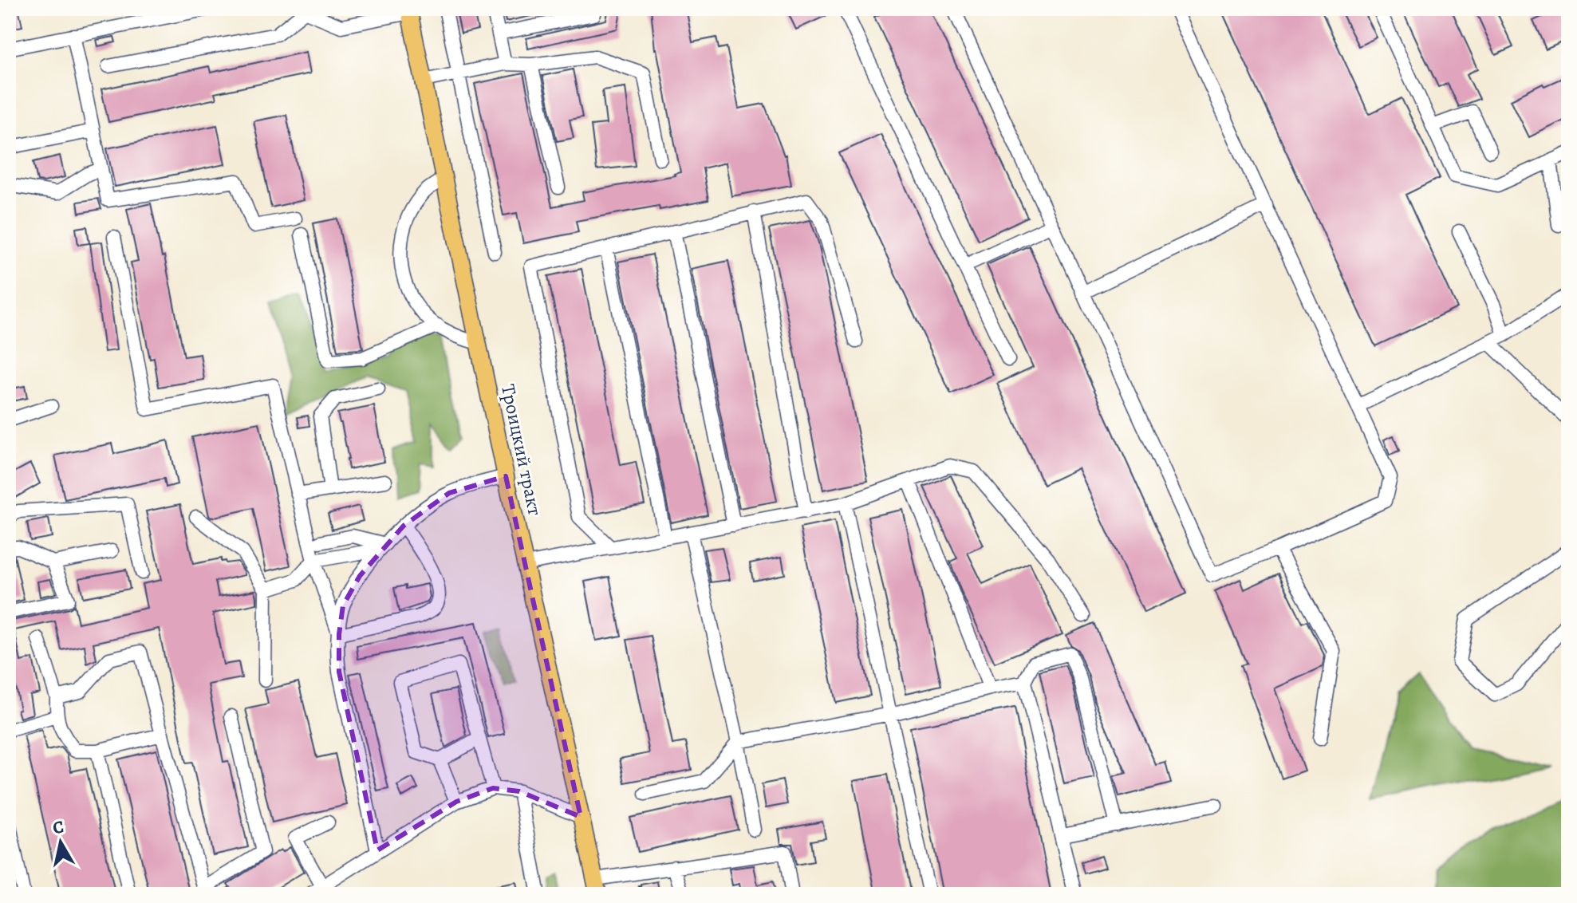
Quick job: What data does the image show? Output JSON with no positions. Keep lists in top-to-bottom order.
{
  "streets": {
    "main road": ["Троицкий тракт"]
  },
  "north": "top"
}
